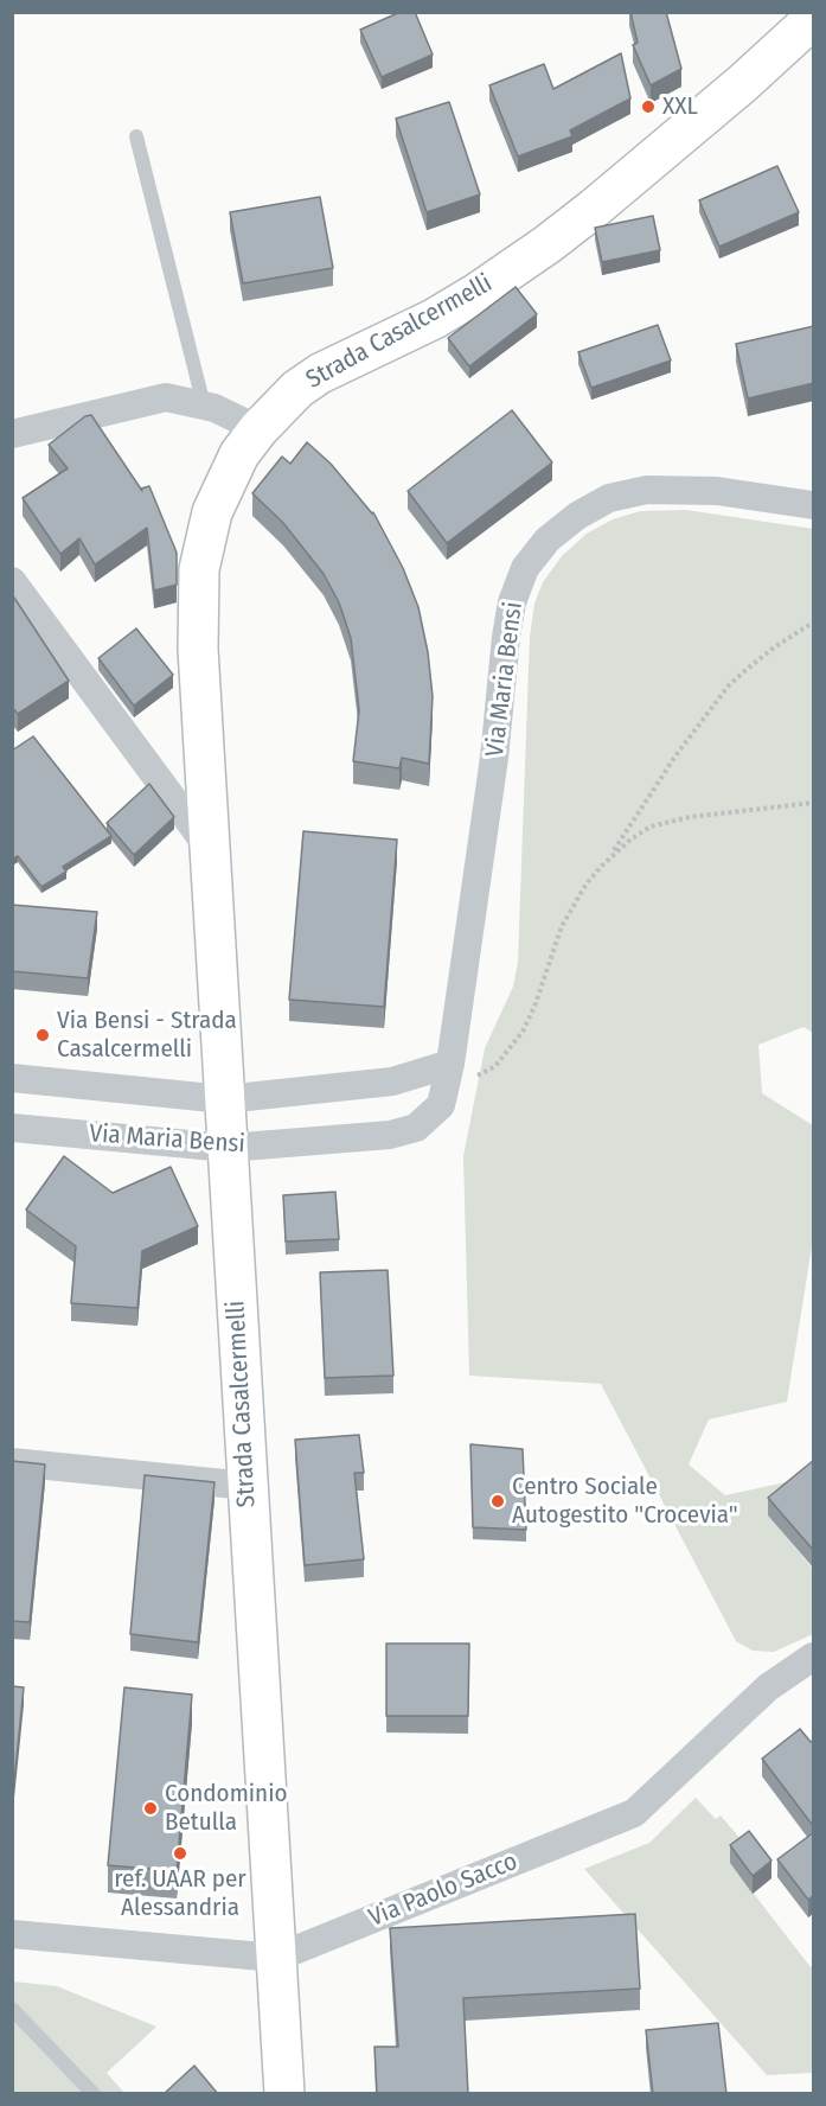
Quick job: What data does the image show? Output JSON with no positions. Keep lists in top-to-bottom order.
{
  "streets": {
    "main road": ["Strada Casalcermelli"],
    "street": ["Via Maria Bensi", "Via Paolo Sacco"]
  },
  "crossings": [
    ["Strada Casalcermelli", "Via Maria Bensi"],
    ["Strada Casalcermelli", "Via Paolo Sacco"]
  ],
  "places": [
    "XXL",
    "Via Bensi - Strada Casalcermelli",
    "Centro Sociale Autogestito \"Crocevia\"",
    "Condominio Betulla",
    "ref. UAAR per Alessandria"
  ]
}
